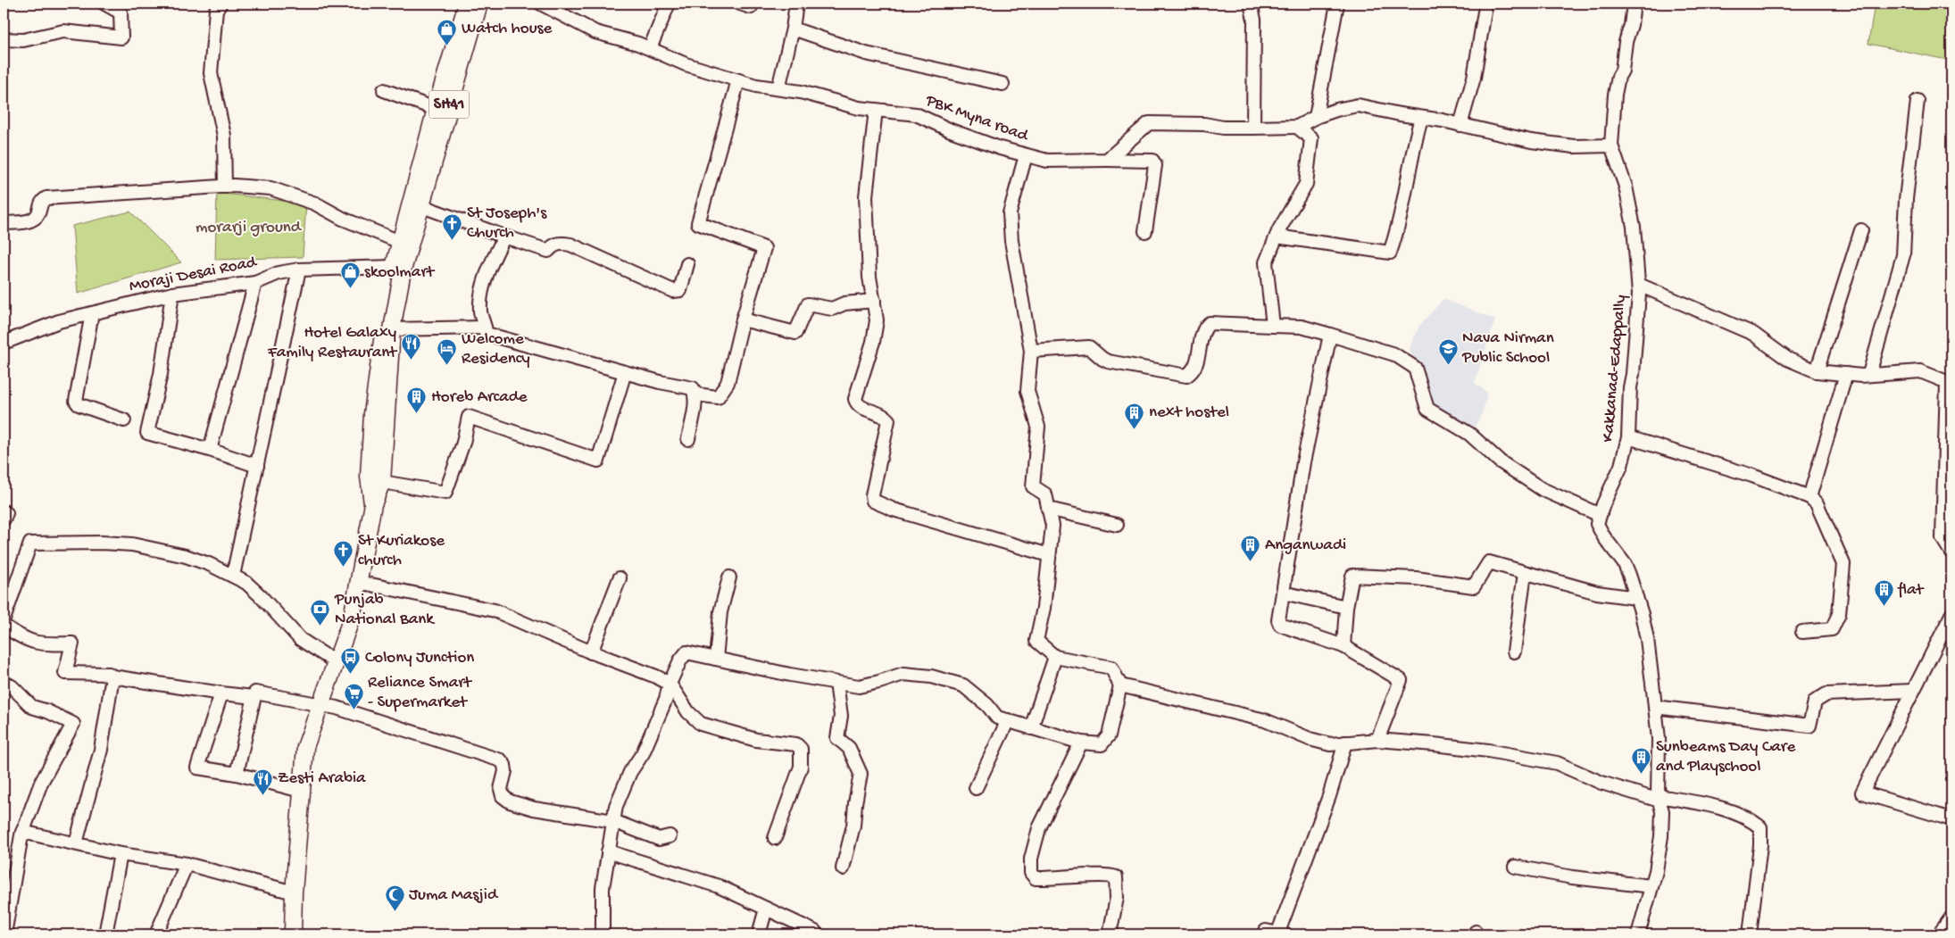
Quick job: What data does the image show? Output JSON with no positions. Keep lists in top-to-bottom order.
{
  "streets": {
    "main road": ["SH41"],
    "street": ["PBK Myna road", "Moraji Desai Road", "Kakkanad-Edappally"]
  },
  "parks": ["morarji ground"],
  "places": {
    "shop": ["Watch house", "skoolmart"],
    "church": ["St Joseph's Church", "St Kuriakose church"],
    "restaurant": ["Hotel Galaxy Family Restaurant", "Zesti Arabia"],
    "school or university": ["Nava Nirman Public School"],
    "hotel": ["Welcome Residency"],
    "building": [
      "Horeb Arcade",
      "next hostel",
      "Anganwadi",
      "flat",
      "Sunbeams Day Care and Playschool"
    ],
    "bank": ["Punjab National Bank"],
    "bus stop": ["Colony Junction"],
    "supermarket": ["Reliance Smart - Supermarket"],
    "mosque": ["Juma Masjid"]
  }
}
